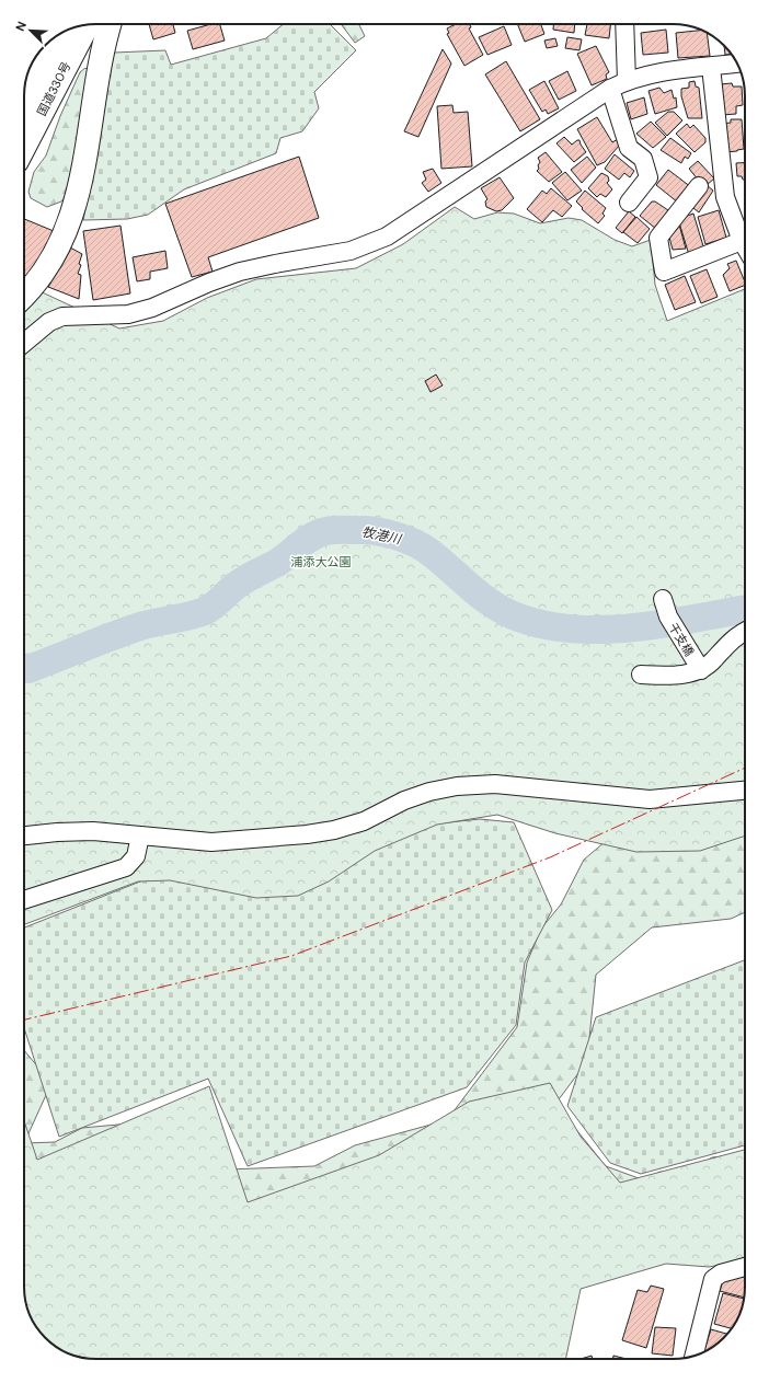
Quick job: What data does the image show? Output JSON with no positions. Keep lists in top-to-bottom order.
{
  "streets": {
    "highway": ["国道330号"],
    "street": ["干支橋"]
  },
  "water": ["牧港川"],
  "parks": ["浦添大公園"],
  "north": "top left"
}
